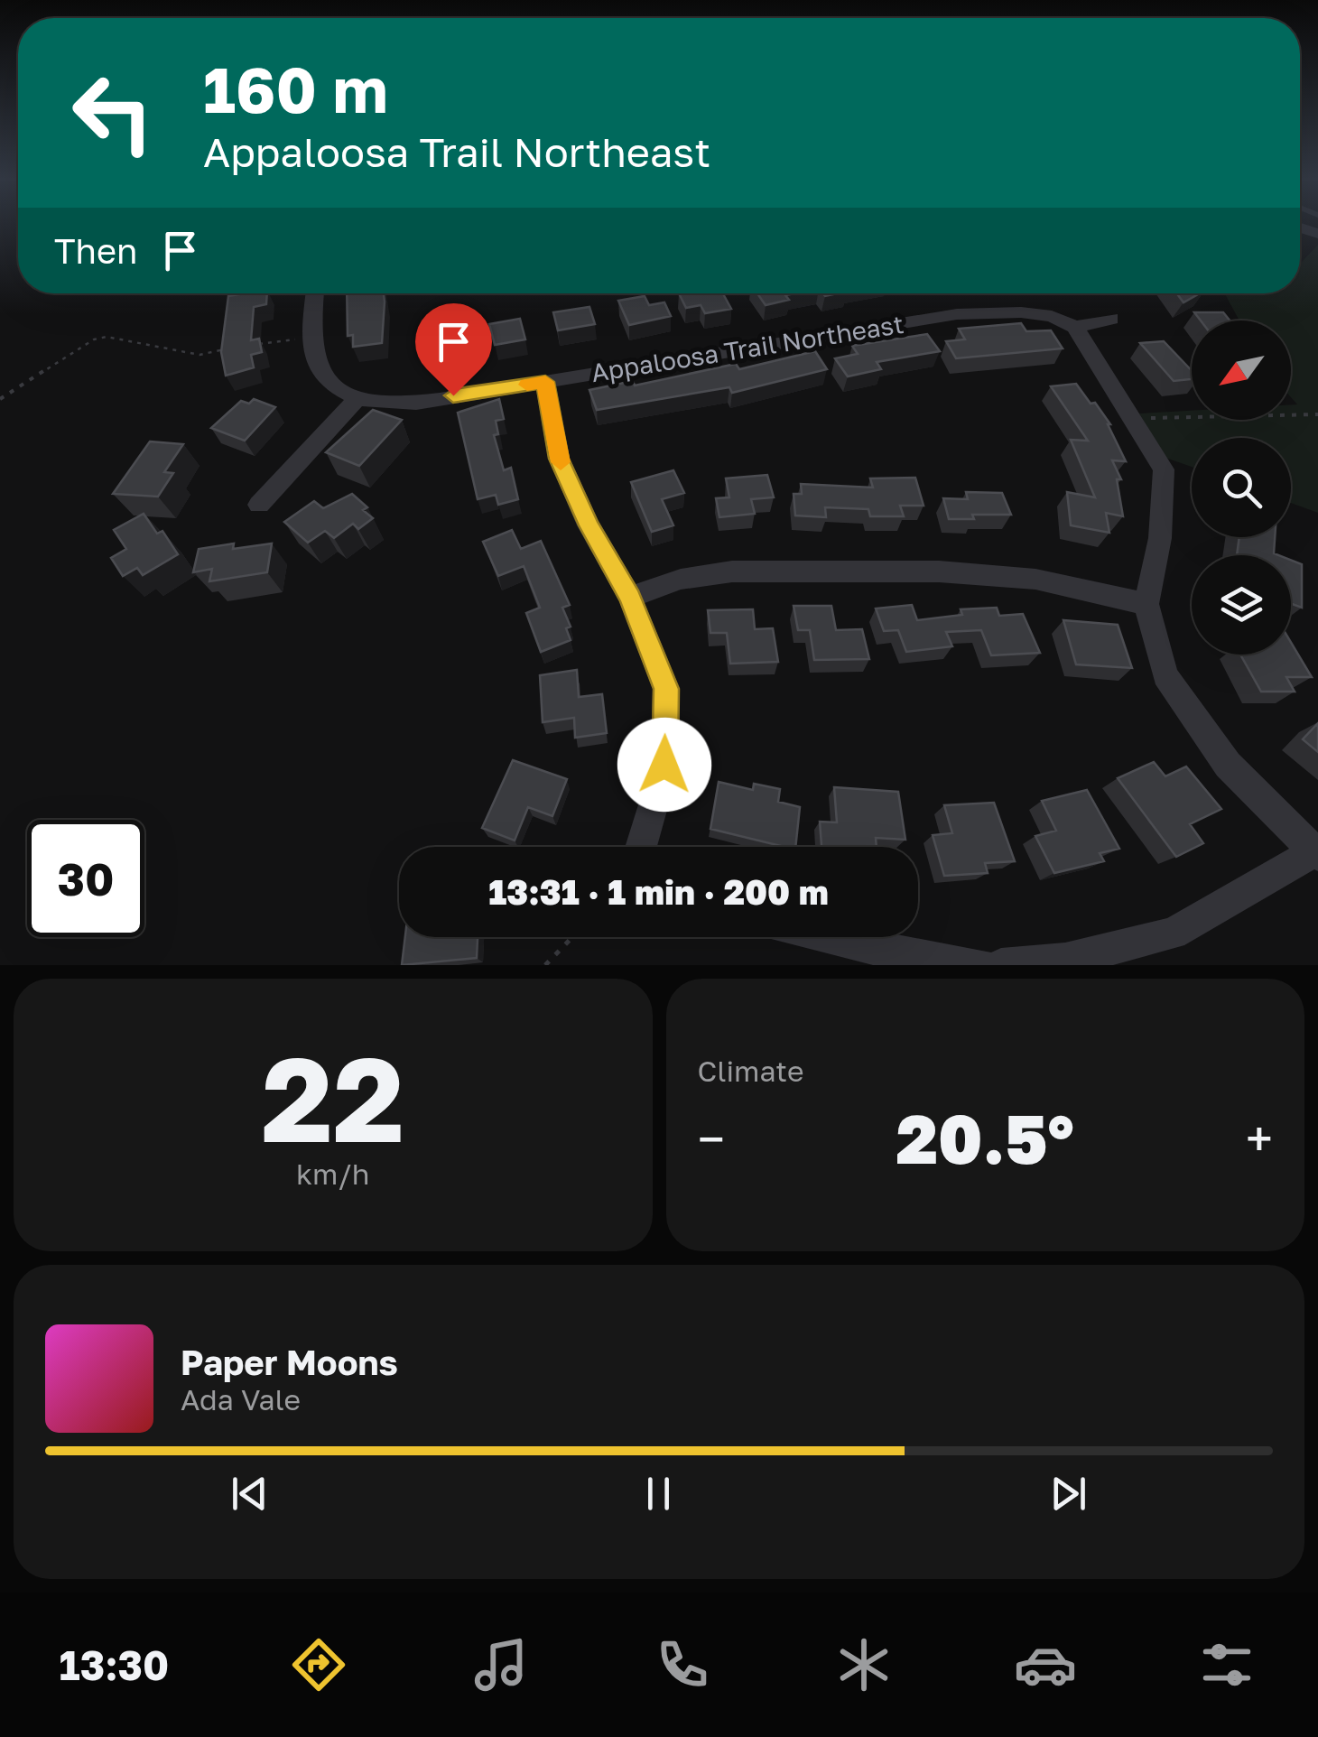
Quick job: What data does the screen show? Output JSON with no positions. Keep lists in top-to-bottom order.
{
  "streets": {
    "street": ["Appaloosa Trail Northeast"]
  },
  "north": "bottom left",
  "page": {
    "turn": ["160 m", "Appaloosa Trail Northeast"],
    "then": "Then",
    "limit": "30",
    "trip": "13:31 · 1 min · 200 m",
    "tile": [
      ["22", "km/h"],
      "Climate"
    ],
    "heat": ["−", "20.5°", "+"],
    "song": ["Paper Moons", "Ada Vale"],
    "tabs": "13:30"
  }
}
